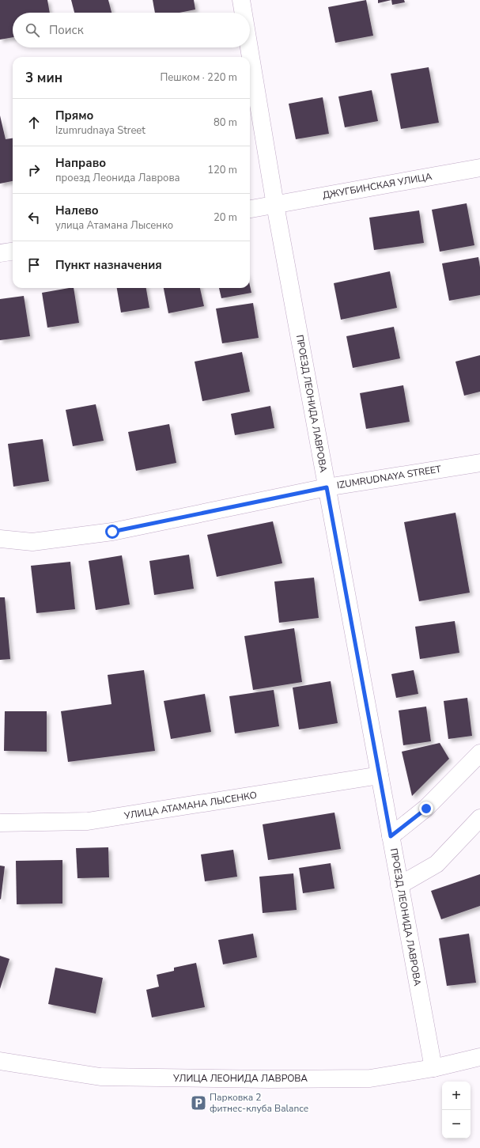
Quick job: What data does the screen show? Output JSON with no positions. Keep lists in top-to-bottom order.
{
  "streets": {
    "street": [
      "ДЖУГБИНСКАЯ УЛИЦА",
      "ПРОЕЗД ЛЕОНИДА ЛАВРОВА",
      "IZUMRUDNAYA STREET",
      "УЛИЦА АТАМАНА ЛЫСЕНКО",
      "УЛИЦА ЛЕОНИДА ЛАВРОВА"
    ]
  },
  "crossings": [
    ["ДЖУГБИНСКАЯ УЛИЦА", "ПРОЕЗД ЛЕОНИДА ЛАВРОВА"],
    ["ПРОЕЗД ЛЕОНИДА ЛАВРОВА", "IZUMRUDNAYA STREET"],
    ["ПРОЕЗД ЛЕОНИДА ЛАВРОВА", "УЛИЦА АТАМАНА ЛЫСЕНКО"],
    ["ПРОЕЗД ЛЕОНИДА ЛАВРОВА", "УЛИЦА ЛЕОНИДА ЛАВРОВА"]
  ],
  "places": {
    "parking": ["Парковка 2 фитнес-клуба Balance"]
  },
  "page": {
    "search": "Поиск",
    "heading": ["3 мин", "Пешком · 220 m"],
    "list": [
      ["Прямо", "Izumrudnaya Street", "80 m"],
      ["Направо", "проезд Леонида Лаврова", "120 m"],
      ["Налево", "улица Атамана Лысенко", "20 m"],
      "Пункт назначения"
    ],
    "map_buttons": ["+", "−"]
  }
}
